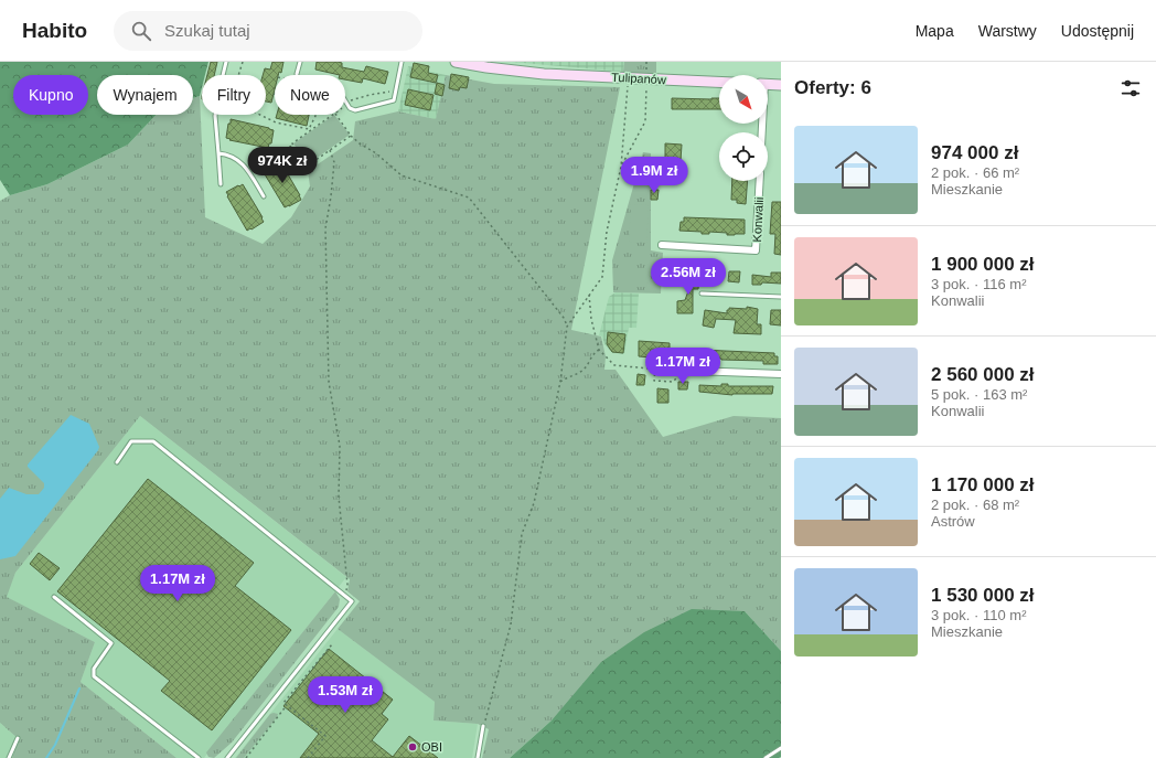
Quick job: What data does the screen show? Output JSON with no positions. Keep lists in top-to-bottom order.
{
  "streets": {
    "street": ["Tulipanów", "Konwalii"]
  },
  "places": ["OBI"],
  "north": "bottom right",
  "page": {
    "header": "Habito",
    "search": "Szukaj tutaj",
    "nav": ["Mapa", "Warstwy", "Udostępnij"],
    "heading": "Oferty: 6",
    "chip": [
      "Kupno",
      "Wynajem",
      "Filtry",
      "Nowe"
    ],
    "list": [
      {
        "name": "974 000 zł",
        "note": "2 pok. · 66 m² · Mieszkanie"
      },
      {
        "name": "1 900 000 zł",
        "note": "3 pok. · 116 m² · Konwalii"
      },
      {
        "name": "2 560 000 zł",
        "note": "5 pok. · 163 m² · Konwalii"
      },
      {
        "name": "1 170 000 zł",
        "note": "2 pok. · 68 m² · Astrów"
      },
      {
        "name": "1 530 000 zł",
        "note": "3 pok. · 110 m² · Mieszkanie"
      }
    ],
    "price": [
      "974K zł",
      "1.9M zł",
      "2.56M zł",
      "1.17M zł",
      "1.17M zł",
      "1.53M zł"
    ]
  }
}
